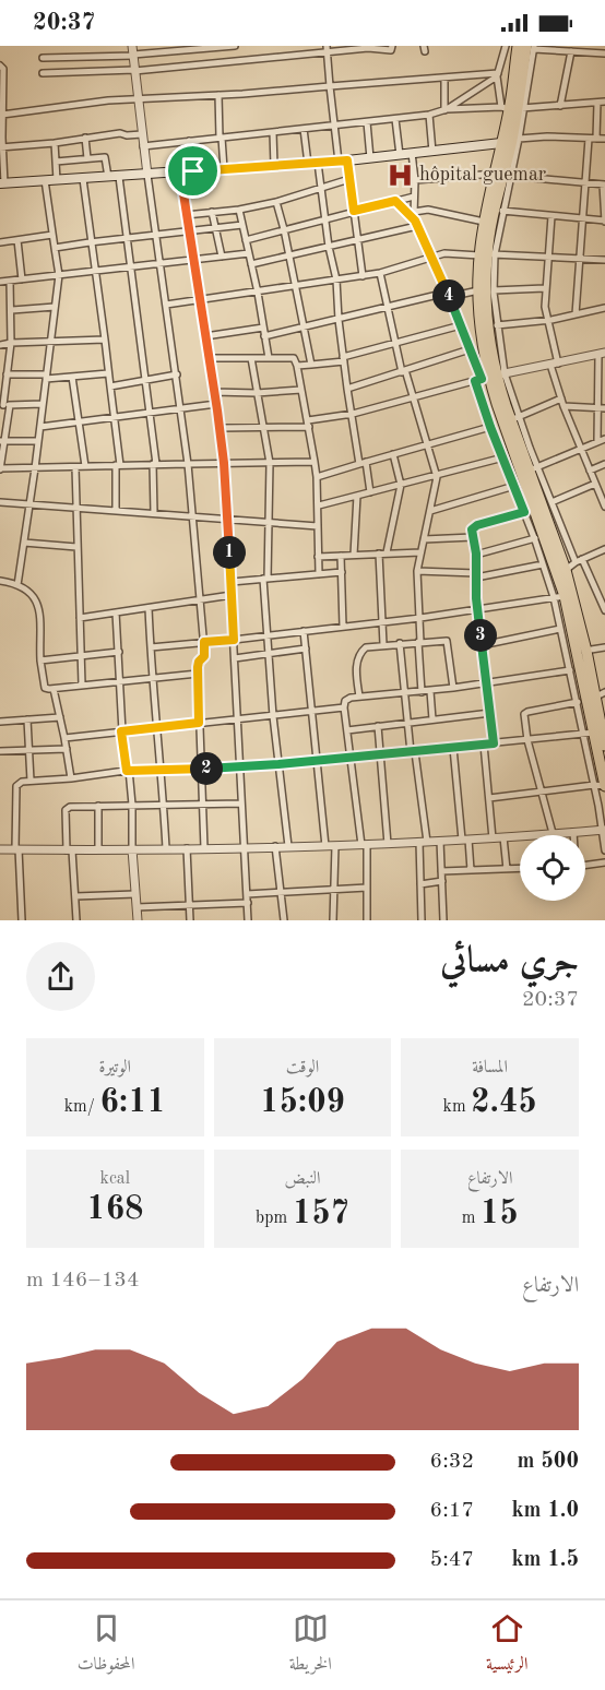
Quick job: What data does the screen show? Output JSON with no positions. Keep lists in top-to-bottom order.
{
  "places": {
    "hospital": ["hôpital guemar"]
  },
  "page": {
    "status": "20:37",
    "pins": [
      "4",
      "1",
      "3",
      "2"
    ],
    "heading": ["جري مسائي", "20:37"],
    "stats": [
      ["المسافة", "2.45 km"],
      ["الوقت", "15:09"],
      ["الوتيرة", "6:11 /km"],
      ["الارتفاع", "15 m"],
      ["النبض", "157 bpm"],
      ["kcal", "168"]
    ],
    "chart": ["الارتفاع", "134–146 m"],
    "list": [
      {
        "name": "500 m",
        "note": "6:32"
      },
      {
        "name": "1.0 km",
        "note": "6:17"
      },
      {
        "name": "1.5 km",
        "note": "5:47"
      }
    ],
    "tabs": ["الرئيسية", "الخريطة", "المحفوظات"]
  }
}
